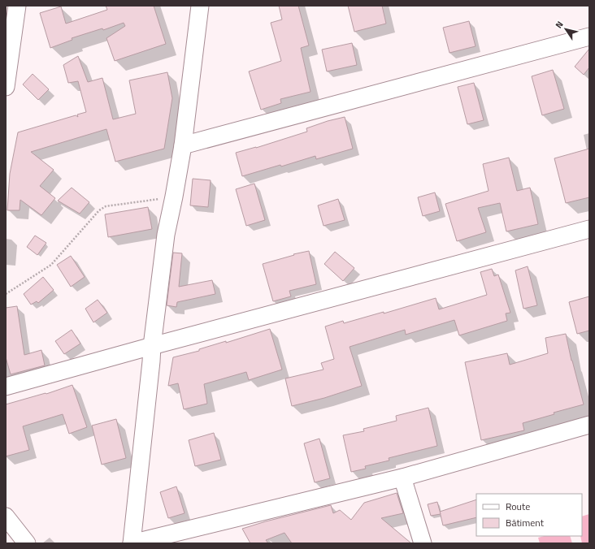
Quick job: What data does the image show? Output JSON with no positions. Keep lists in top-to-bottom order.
{
  "legend": ["Route", "Bâtiment"],
  "north": "top left"
}
